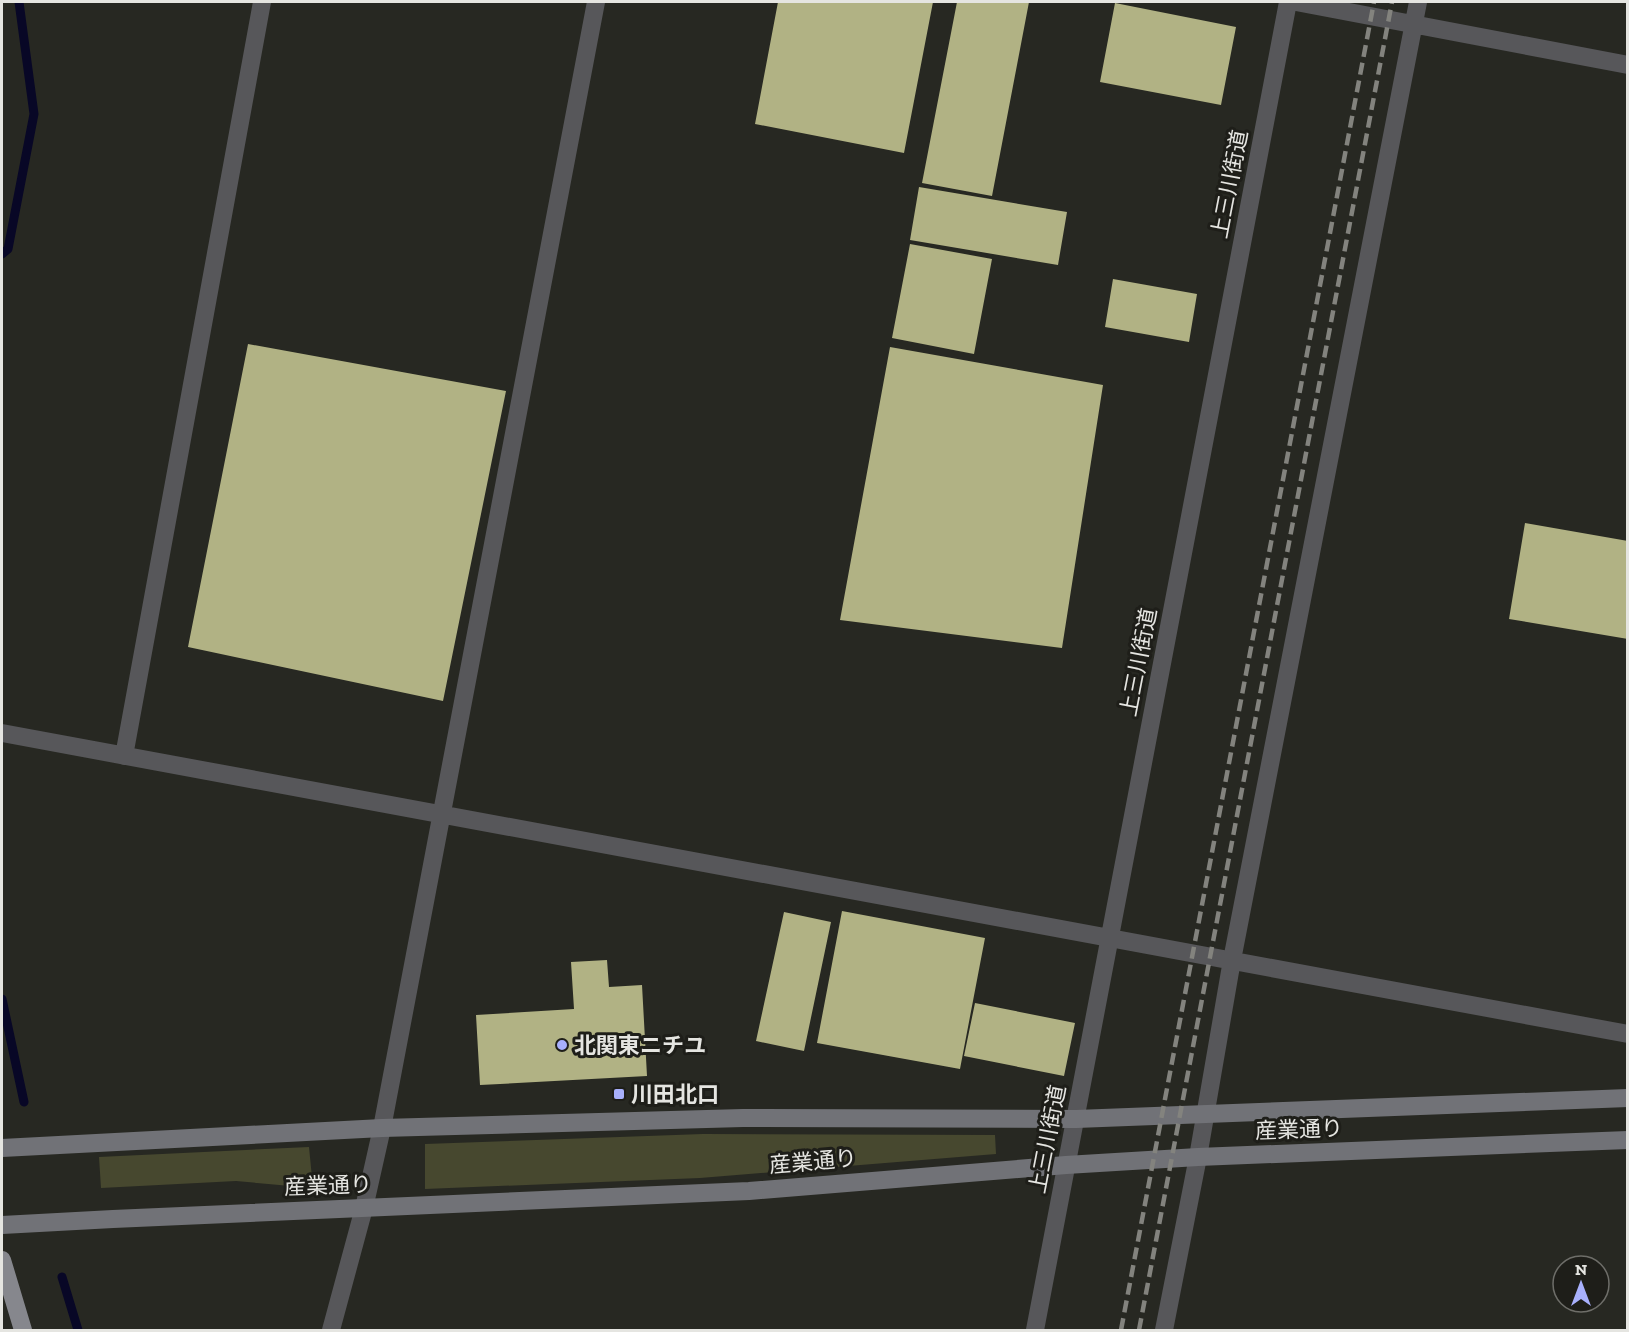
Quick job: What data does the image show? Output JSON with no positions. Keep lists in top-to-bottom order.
{
  "streets": {
    "street": ["上三川街道", "産業通り"]
  },
  "crossings": [
    ["上三川街道", "産業通り"]
  ],
  "places": {
    "other": ["北関東ニチユ"],
    "transit": ["川田北口"]
  },
  "north": "top"
}
